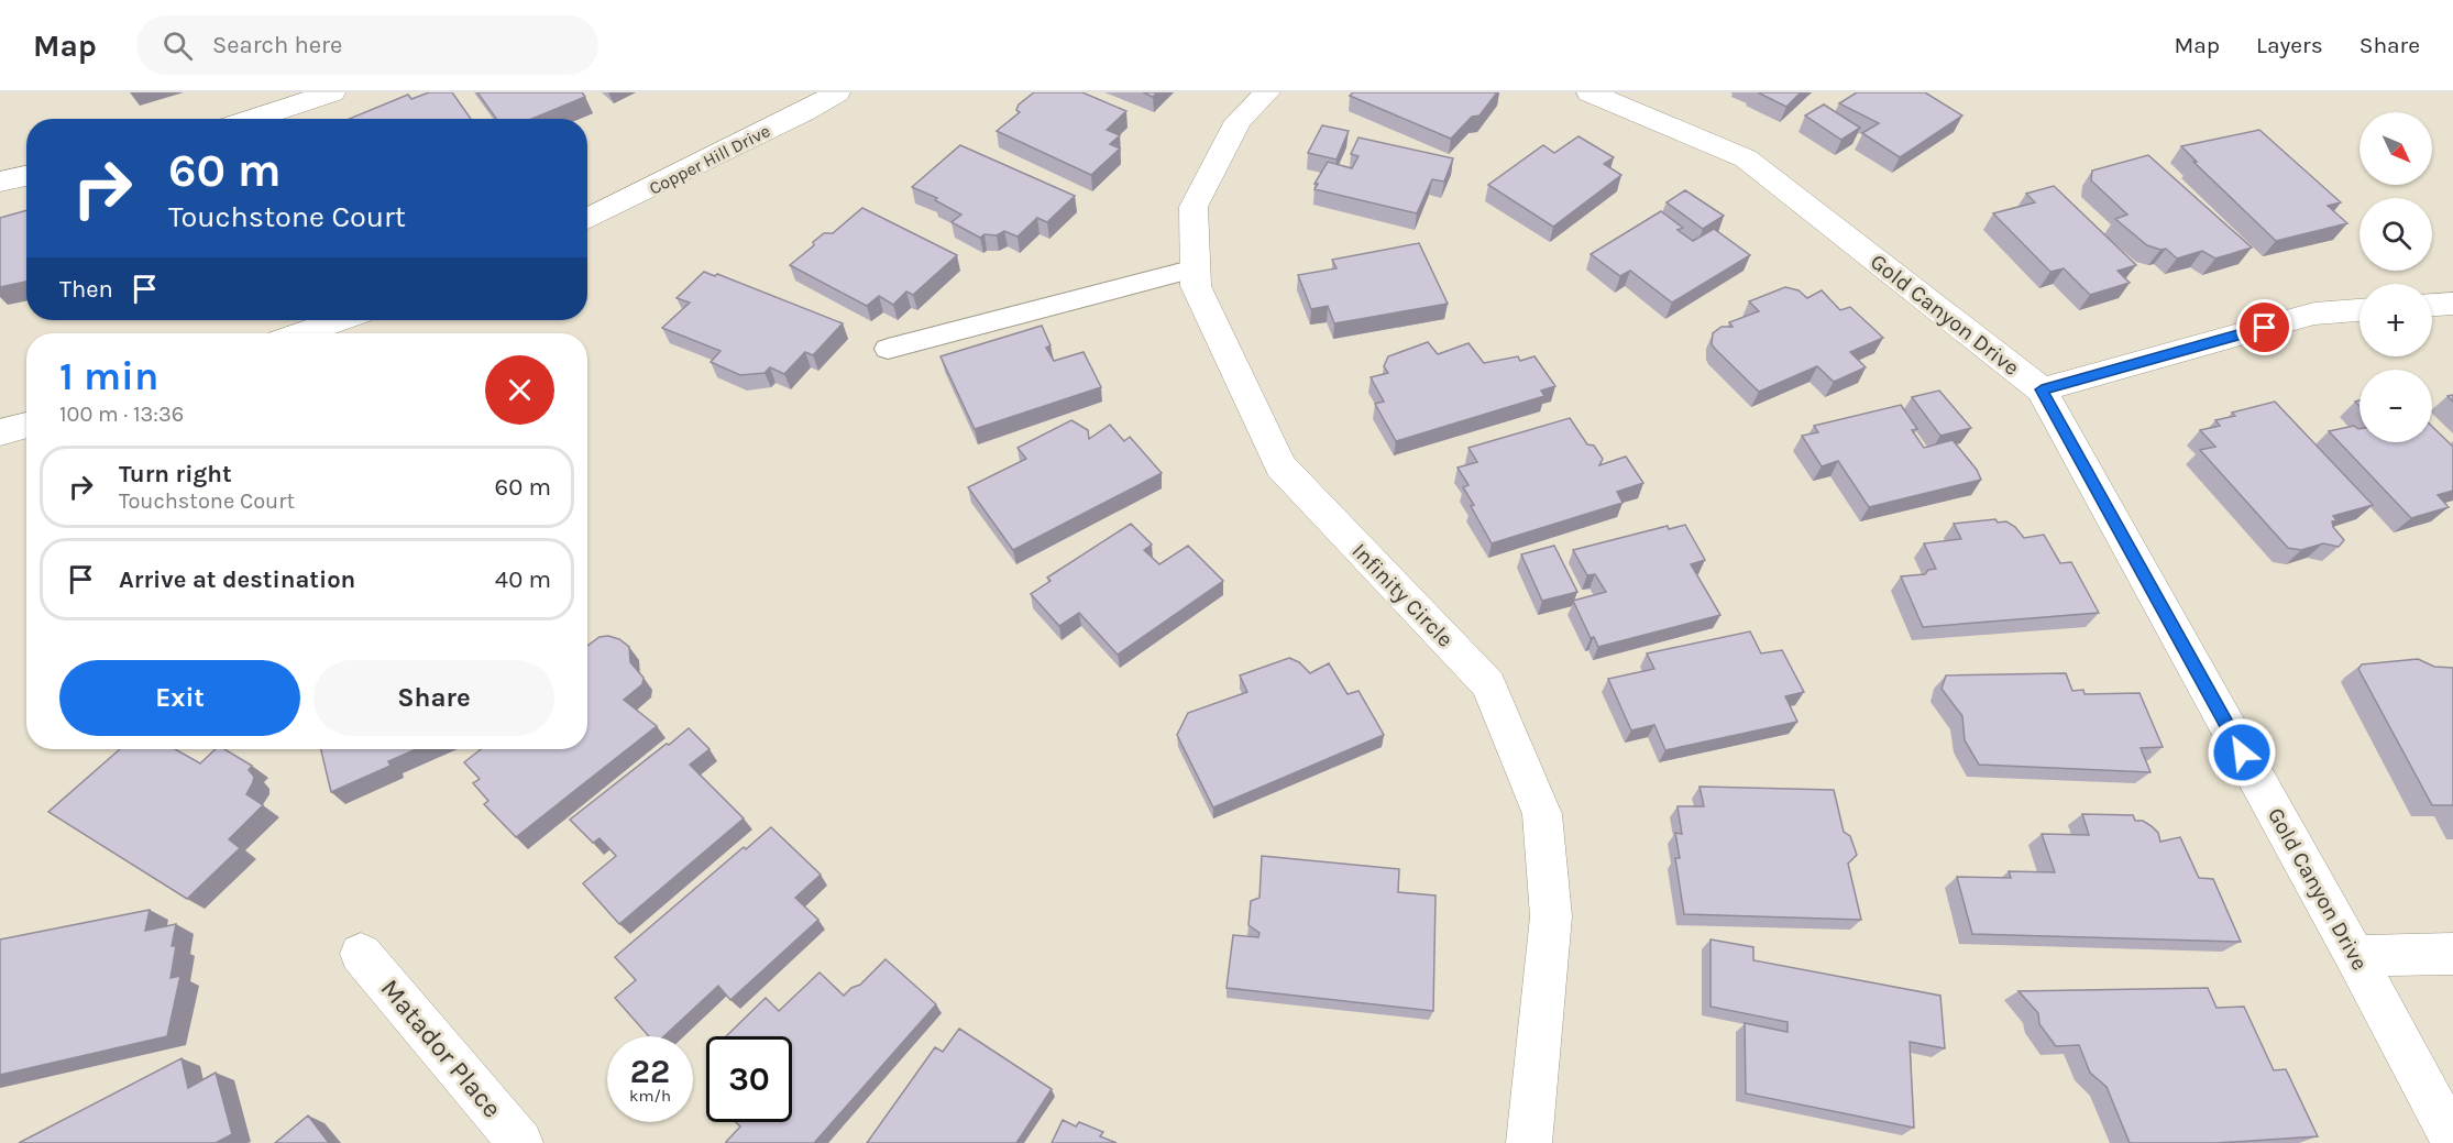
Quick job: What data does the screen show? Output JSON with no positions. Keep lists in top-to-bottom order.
{
  "streets": {
    "street": [
      "Copper Hill Drive",
      "Gold Canyon Drive",
      "Infinity Circle",
      "Matador Place"
    ]
  },
  "north": "bottom right",
  "page": {
    "header": "Map",
    "search": "Search here",
    "nav": ["Map", "Layers", "Share"],
    "map_buttons": ["+", "−"],
    "turn": ["60 m", "Touchstone Court"],
    "then": "Then",
    "heading": ["1 min", "100 m · 13:36"],
    "list": [
      {
        "name": "Turn right",
        "note": "Touchstone Court",
        "value": "60 m"
      },
      {
        "name": "Arrive at destination",
        "value": "40 m"
      }
    ],
    "buttons": ["Exit", "Share"],
    "speed": "22 km/h",
    "limit": "30"
  }
}
